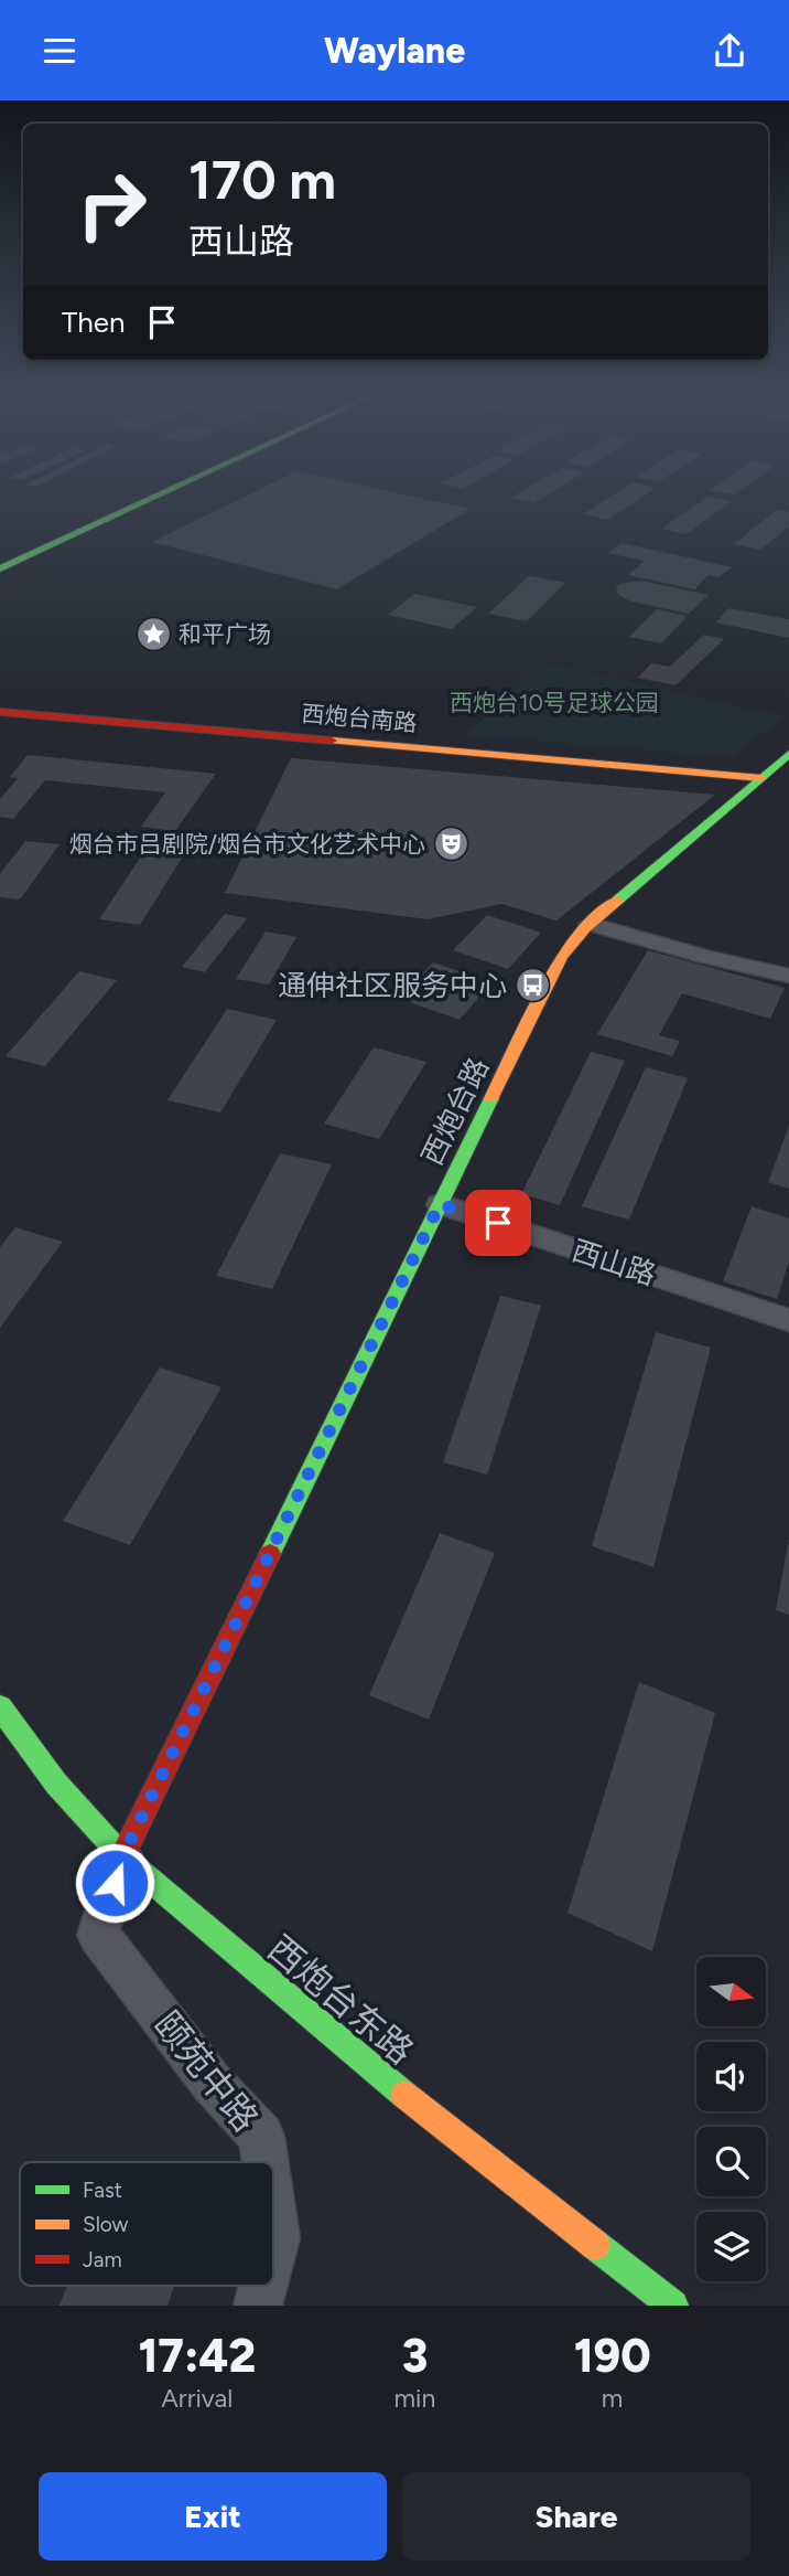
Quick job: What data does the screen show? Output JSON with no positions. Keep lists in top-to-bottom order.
{
  "streets": {
    "street": [
      "西炮台南路",
      "西炮台路",
      "西山路",
      "西炮台东路",
      "颐苑中路"
    ]
  },
  "crossings": [
    ["西炮台南路", "西炮台路"],
    ["西炮台路", "西山路"],
    ["西炮台路", "西炮台东路"],
    ["西炮台路", "颐苑中路"],
    ["西炮台东路", "颐苑中路"]
  ],
  "parks": ["西炮台10号足球公园"],
  "places": {
    "place": ["和平广场"],
    "theatre": ["烟台市吕剧院/烟台市文化艺术中心"],
    "bus stop": ["通伸社区服务中心"]
  },
  "legend": ["Fast", "Slow", "Jam"],
  "north": "right",
  "page": {
    "header": "Waylane",
    "turn": ["170 m", "西山路"],
    "then": "Then",
    "eta": [
      "17:42",
      "Arrival",
      "3",
      "min",
      "190",
      "m"
    ],
    "buttons": ["Exit", "Share"]
  }
}
